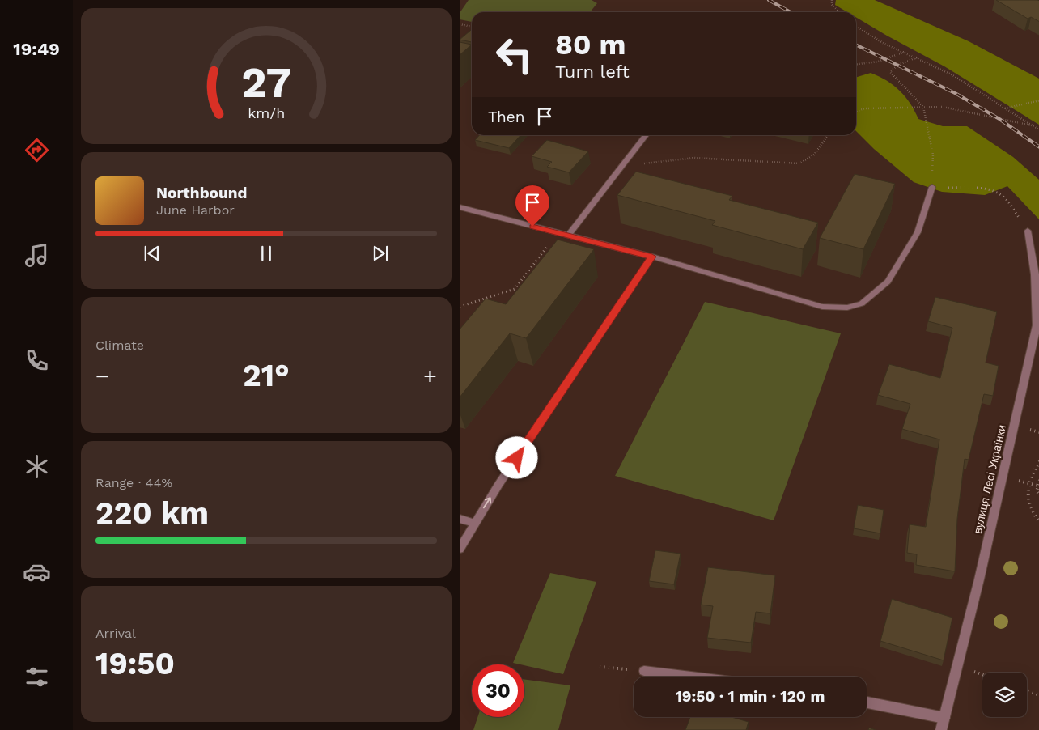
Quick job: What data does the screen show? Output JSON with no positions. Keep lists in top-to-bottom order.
{
  "streets": {
    "street": ["вулиця Лесі Українки"]
  },
  "page": {
    "tabs": "19:49",
    "turn": ["80 m", "Turn left"],
    "then": "Then",
    "song": ["Northbound", "June Harbor"],
    "tile": [
      "Climate",
      ["Range · 44%", "220 km"],
      ["Arrival", "19:50"]
    ],
    "heat": ["−", "21°", "+"],
    "limit": "30",
    "trip": "19:50 · 1 min · 120 m",
    "gauge": ["27", "km/h"]
  }
}
